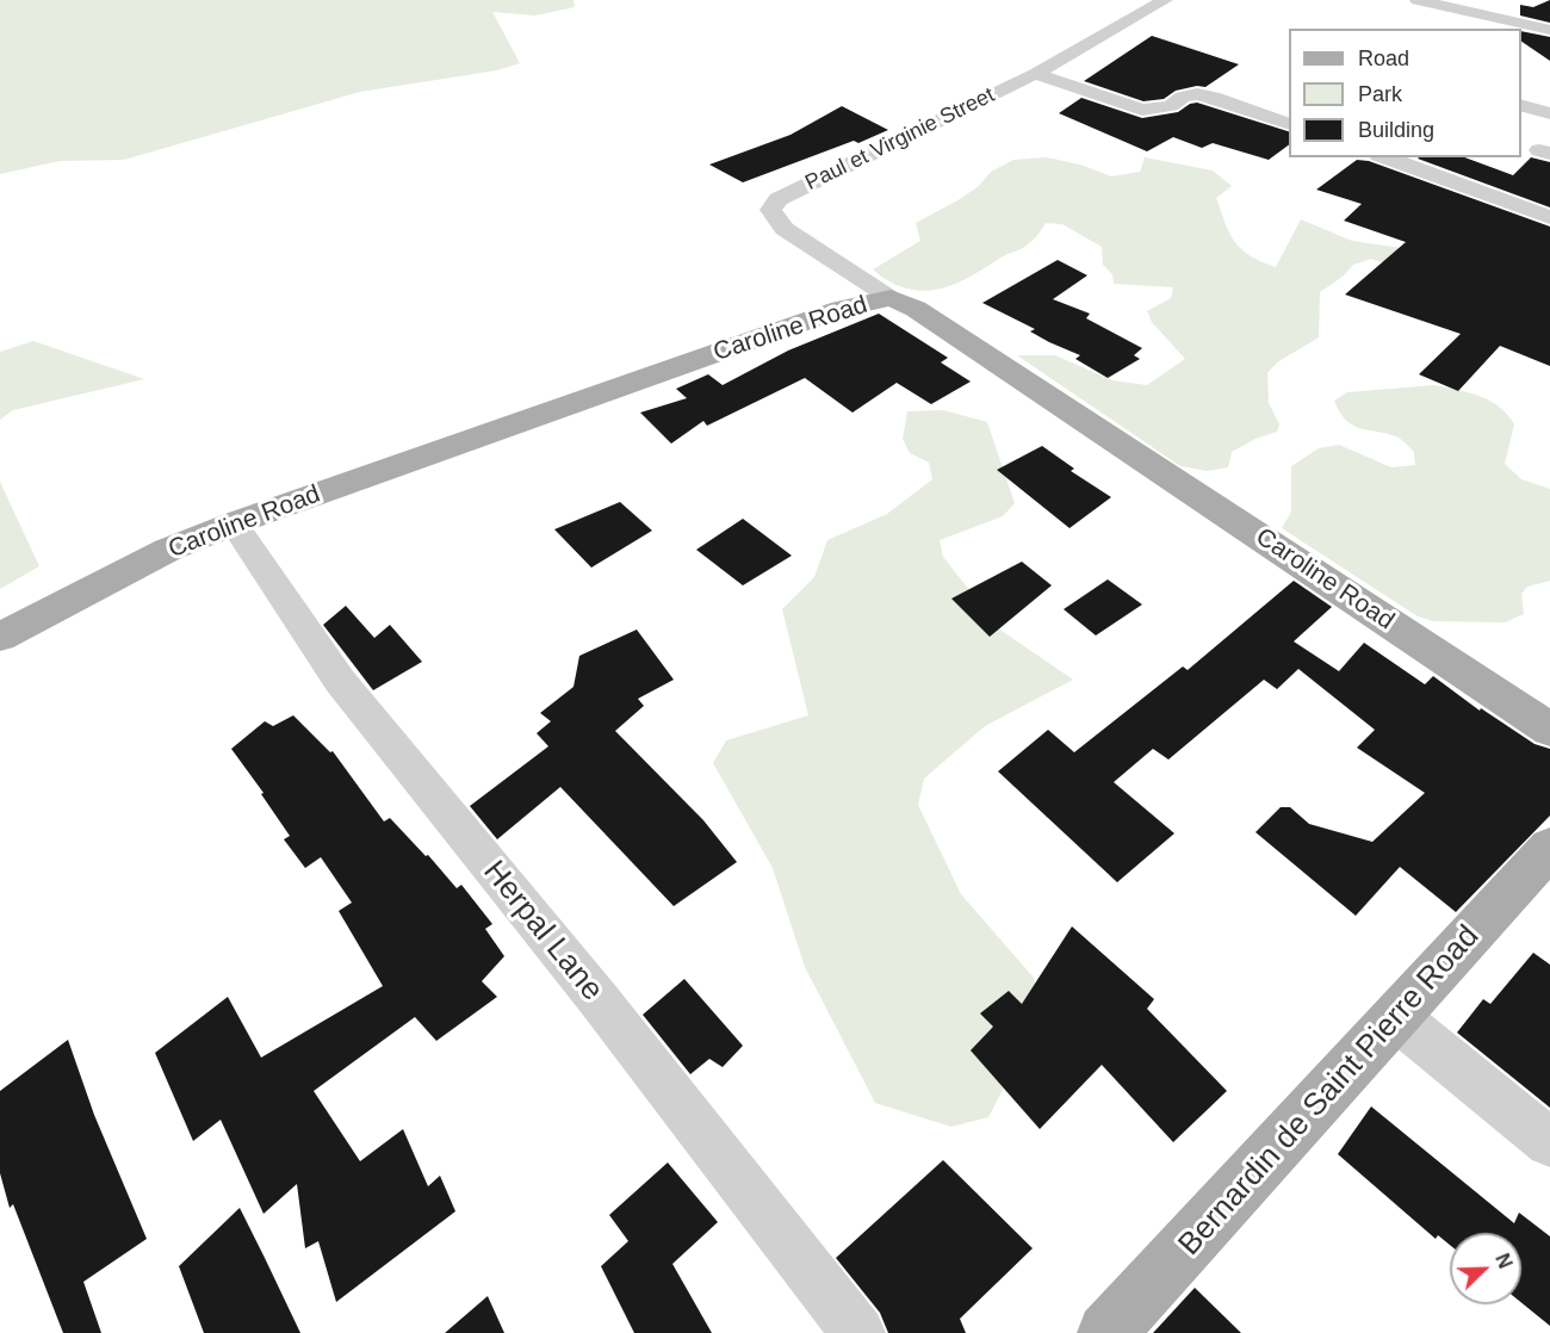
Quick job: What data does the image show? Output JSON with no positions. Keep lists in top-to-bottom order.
{
  "streets": {
    "main road": ["Caroline Road", "Bernardin de Saint Pierre Road"],
    "street": ["Paul et Virginie Street", "Herpal Lane"]
  },
  "crossings": [
    ["Paul et Virginie Street", "Caroline Road"],
    ["Caroline Road", "Herpal Lane"]
  ],
  "legend": ["Road", "Park", "Building"],
  "north": "top right"
}
